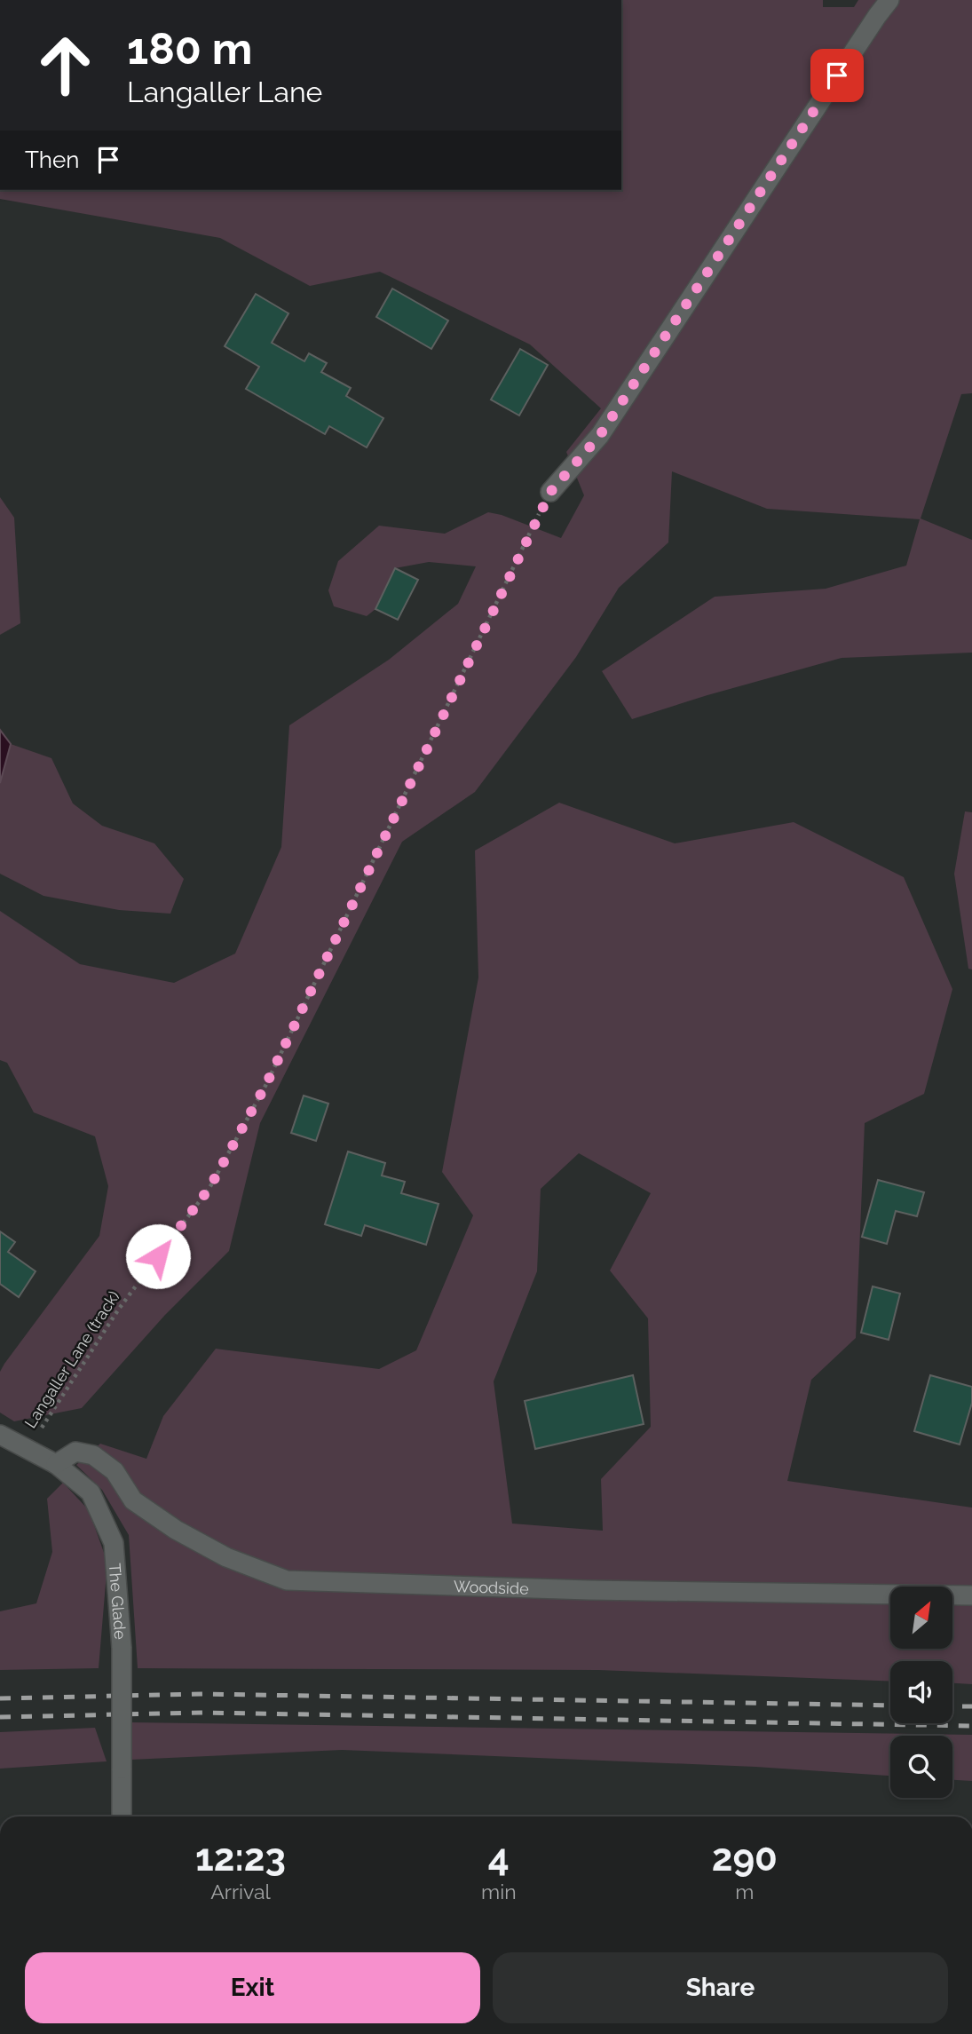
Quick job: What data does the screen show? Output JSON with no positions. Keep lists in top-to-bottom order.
{
  "streets": {
    "street": ["Woodside", "The Glade"],
    "path": ["Langaller Lane (track)"]
  },
  "crossings": [
    ["Langaller Lane (track)", "The Glade"],
    ["Woodside", "The Glade"]
  ],
  "north": "top right",
  "page": {
    "turn": ["180 m", "Langaller Lane"],
    "then": "Then",
    "eta": [
      "12:23",
      "Arrival",
      "4",
      "min",
      "290",
      "m"
    ],
    "buttons": ["Exit", "Share"]
  }
}
